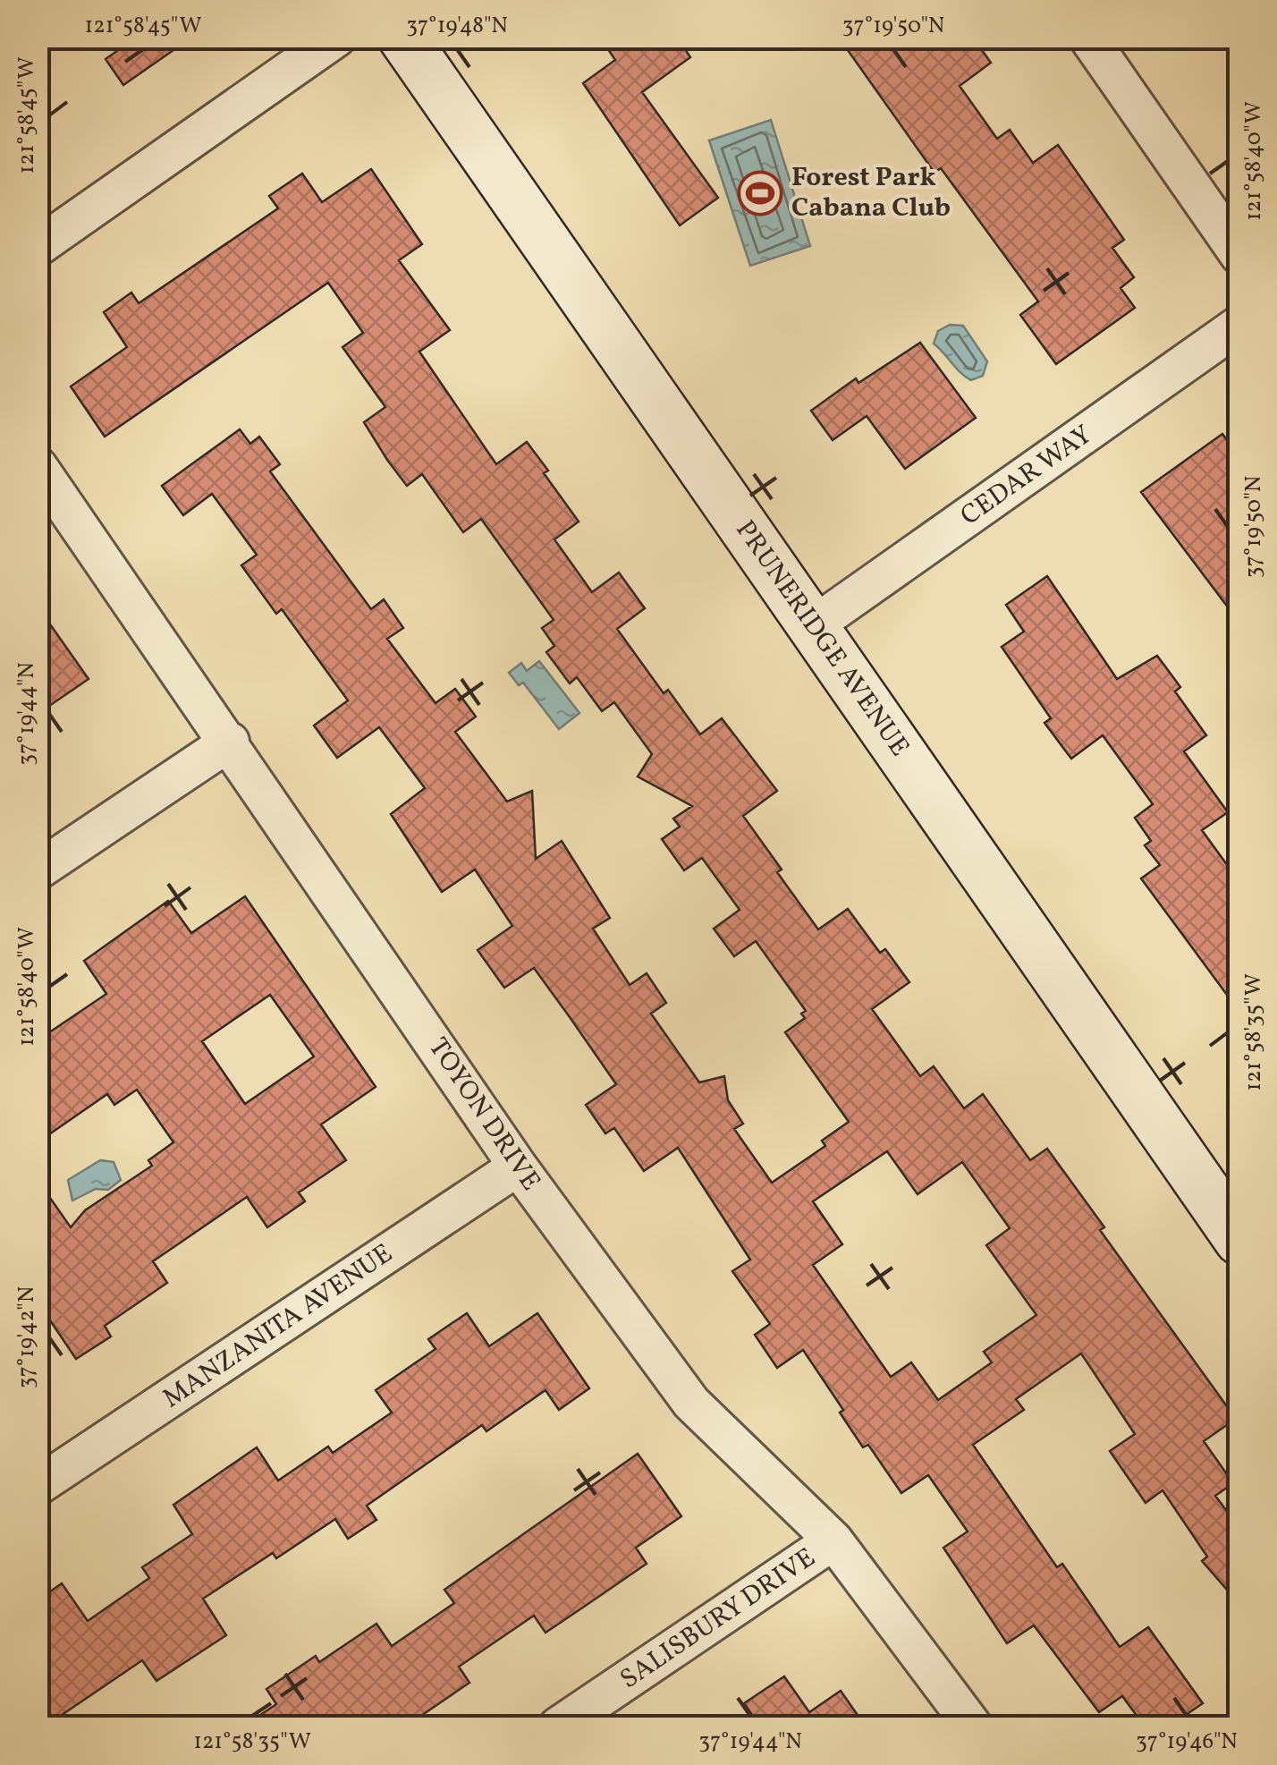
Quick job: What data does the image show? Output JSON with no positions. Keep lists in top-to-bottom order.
{
  "streets": {
    "main road": ["PRUNERIDGE AVENUE"],
    "street": [
      "CEDAR WAY",
      "TOYON DRIVE",
      "MANZANITA AVENUE",
      "SALISBURY DRIVE"
    ]
  },
  "crossings": [
    ["CEDAR WAY", "PRUNERIDGE AVENUE"],
    ["TOYON DRIVE", "MANZANITA AVENUE"],
    ["TOYON DRIVE", "SALISBURY DRIVE"]
  ],
  "places": {
    "sports": ["Forest Park Cabana Club"]
  },
  "coordinates": [
    "121°58'45\"W",
    "37°19'48\"N",
    "37°19'50\"N",
    "121°58'40\"W",
    "37°19'44\"N",
    "121°58'35\"W",
    "37°19'42\"N",
    "37°19'46\"N"
  ]
}
